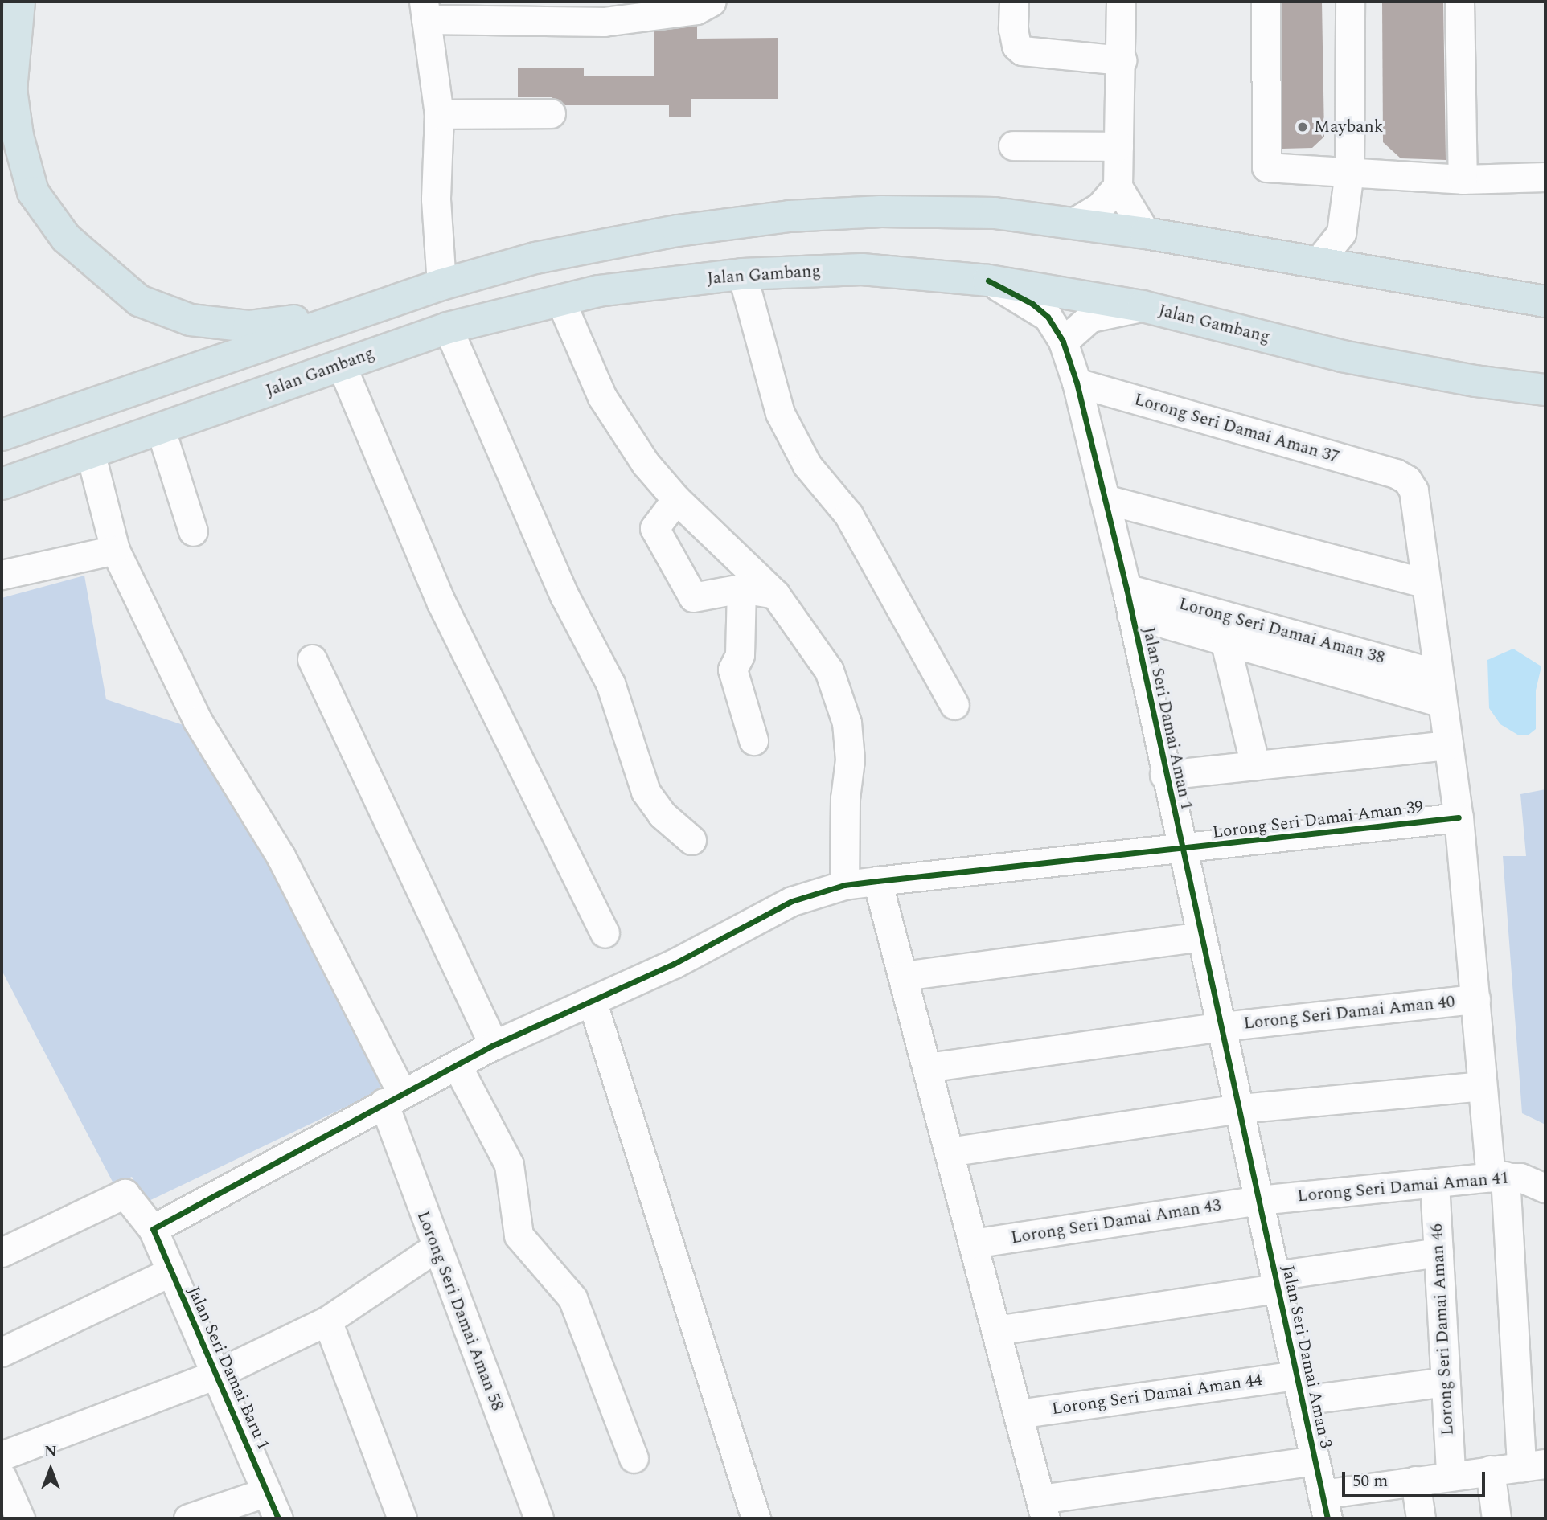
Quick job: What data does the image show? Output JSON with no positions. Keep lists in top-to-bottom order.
{
  "streets": {
    "highway": ["Jalan Gambang"],
    "street": [
      "Lorong Seri Damai Aman 37",
      "Lorong Seri Damai Aman 38",
      "Jalan Seri Damai Aman 1",
      "Lorong Seri Damai Aman 39",
      "Lorong Seri Damai Aman 40",
      "Lorong Seri Damai Aman 41",
      "Lorong Seri Damai Aman 43",
      "Lorong Seri Damai Aman 58",
      "Lorong Seri Damai Aman 46",
      "Jalan Seri Damai Aman 3",
      "Jalan Seri Damai Baru 1",
      "Lorong Seri Damai Aman 44"
    ]
  },
  "crossings": [
    ["Jalan Gambang", "Jalan Seri Damai Aman 1"],
    ["Jalan Gambang", "Lorong Seri Damai Aman 58"],
    ["Lorong Seri Damai Aman 37", "Jalan Seri Damai Aman 1"],
    ["Lorong Seri Damai Aman 38", "Jalan Seri Damai Aman 1"],
    ["Jalan Seri Damai Aman 1", "Lorong Seri Damai Aman 39"],
    ["Jalan Seri Damai Aman 1", "Lorong Seri Damai Aman 40"],
    ["Jalan Seri Damai Aman 1", "Lorong Seri Damai Aman 41"],
    ["Jalan Seri Damai Aman 1", "Lorong Seri Damai Aman 43"],
    ["Jalan Seri Damai Aman 1", "Jalan Seri Damai Aman 3"],
    ["Lorong Seri Damai Aman 39", "Lorong Seri Damai Aman 58"],
    ["Lorong Seri Damai Aman 39", "Jalan Seri Damai Baru 1"],
    ["Lorong Seri Damai Aman 41", "Lorong Seri Damai Aman 43"],
    ["Lorong Seri Damai Aman 41", "Lorong Seri Damai Aman 46"],
    ["Lorong Seri Damai Aman 41", "Jalan Seri Damai Aman 3"],
    ["Lorong Seri Damai Aman 43", "Jalan Seri Damai Aman 3"],
    ["Lorong Seri Damai Aman 46", "Lorong Seri Damai Aman 44"],
    ["Jalan Seri Damai Aman 3", "Lorong Seri Damai Aman 44"]
  ],
  "places": ["Maybank"],
  "scale_bar": "50 m",
  "north": "top"
}
